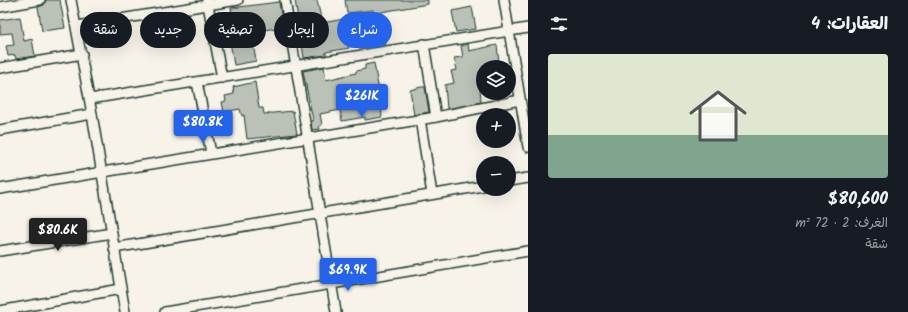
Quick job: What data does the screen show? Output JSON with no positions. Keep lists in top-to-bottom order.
{
  "page": {
    "heading": "العقارات: 4",
    "chip": [
      "شراء",
      "إيجار",
      "تصفية",
      "جديد",
      "شقة"
    ],
    "list": [
      {
        "name": "$80,600",
        "note": "الغرف: 2 · 72 m² · شقة"
      }
    ],
    "map_buttons": ["+", "−"],
    "price": [
      "$261K",
      "$80.8K",
      "$80.6K",
      "$69.9K"
    ]
  }
}
